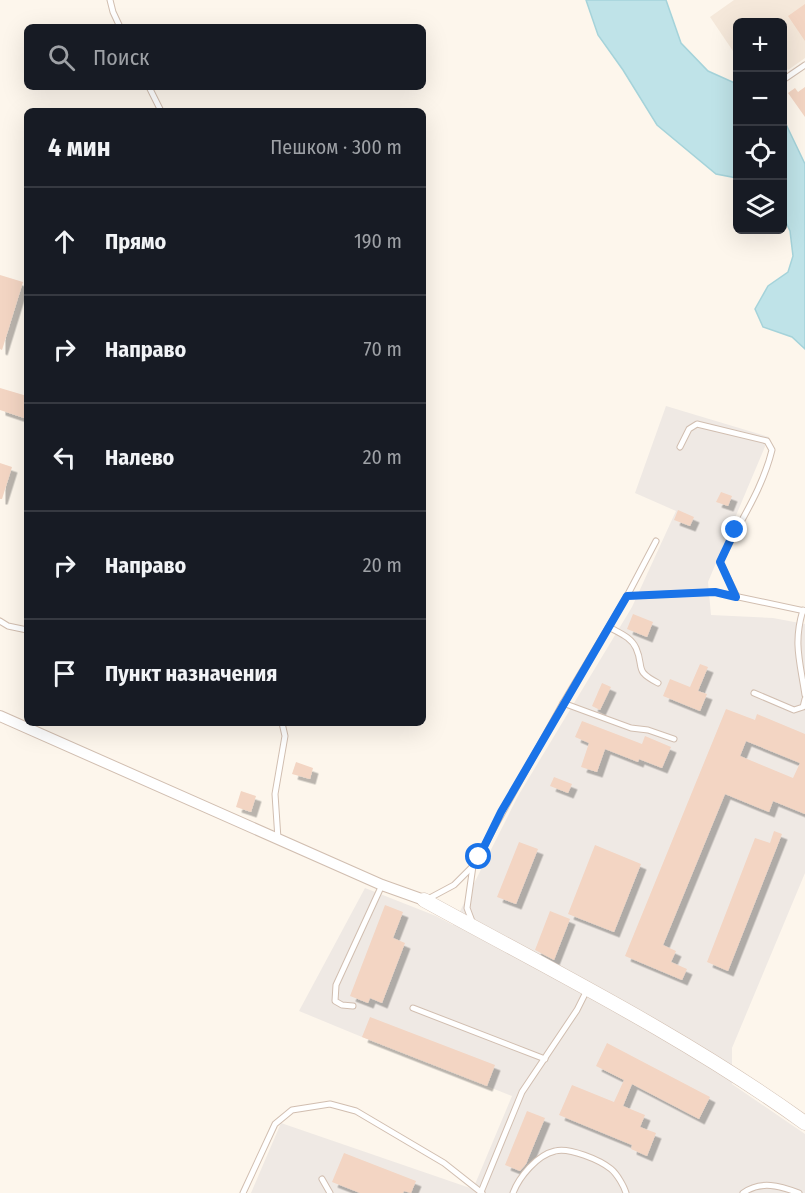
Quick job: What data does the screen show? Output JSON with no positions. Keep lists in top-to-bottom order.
{
  "page": {
    "map_buttons": ["+", "−"],
    "search": "Поиск",
    "heading": ["4 мин", "Пешком · 300 m"],
    "list": [
      ["Прямо", "190 m"],
      ["Направо", "70 m"],
      ["Налево", "20 m"],
      ["Направо", "20 m"],
      "Пункт назначения"
    ]
  }
}
